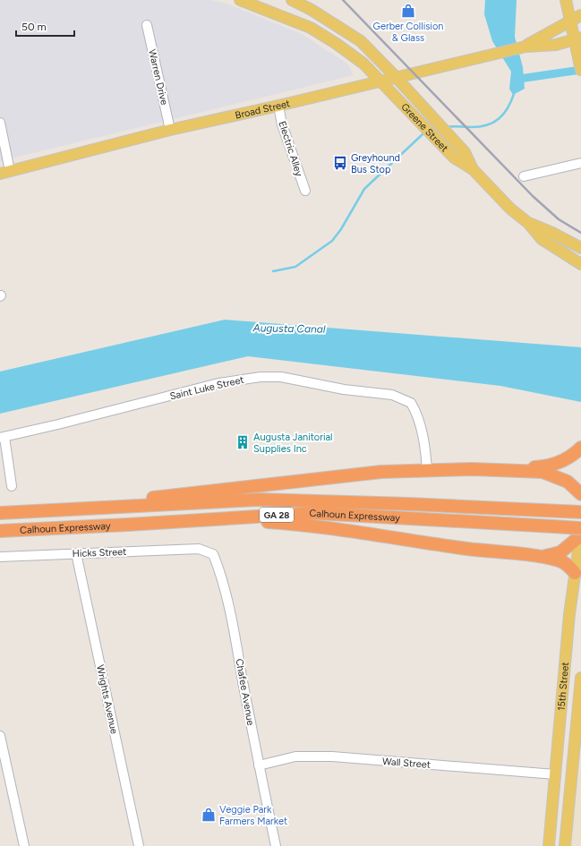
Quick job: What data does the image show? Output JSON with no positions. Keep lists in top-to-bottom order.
{
  "streets": {
    "highway": ["GA 28", "Calhoun Expressway"],
    "main road": ["Broad Street", "Greene Street", "15th Street"],
    "street": [
      "Warren Drive",
      "Electric Alley",
      "Saint Luke Street",
      "Hicks Street",
      "Chafee Avenue",
      "Wrights Avenue",
      "Wall Street"
    ]
  },
  "crossings": [
    ["Warren Drive", "Broad Street"],
    ["Broad Street", "Greene Street"],
    ["Broad Street", "Electric Alley"],
    ["Calhoun Expressway", "15th Street"],
    ["Hicks Street", "Chafee Avenue"],
    ["Hicks Street", "Wrights Avenue"],
    ["15th Street", "Wall Street"],
    ["Chafee Avenue", "Wall Street"]
  ],
  "water": ["Augusta Canal"],
  "places": {
    "shop": ["Gerber Collision & Glass", "Veggie Park Farmers Market"],
    "bus stop": ["Greyhound Bus Stop"],
    "building": ["Augusta Janitorial Supplies Inc"]
  },
  "scale_bar": "50 m"
}
